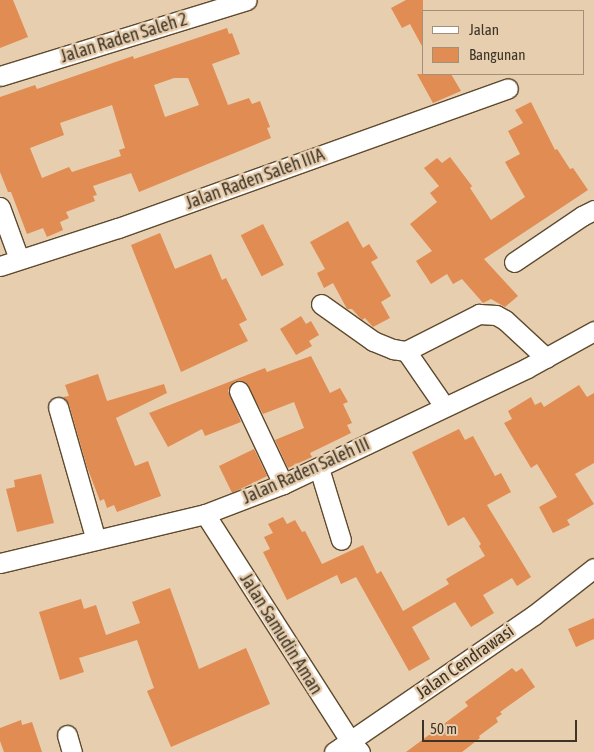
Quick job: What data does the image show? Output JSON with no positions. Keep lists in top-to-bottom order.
{
  "streets": {
    "street": [
      "Jalan Raden Saleh 2",
      "Jalan Raden Saleh IIIA",
      "Jalan Raden Saleh III",
      "Jalan Samudin Aman",
      "Jalan Cendrawasi"
    ]
  },
  "crossings": [
    ["Jalan Raden Saleh III", "Jalan Samudin Aman"],
    ["Jalan Samudin Aman", "Jalan Cendrawasi"]
  ],
  "legend": ["Jalan", "Bangunan"],
  "scale_bar": "50 m"
}
